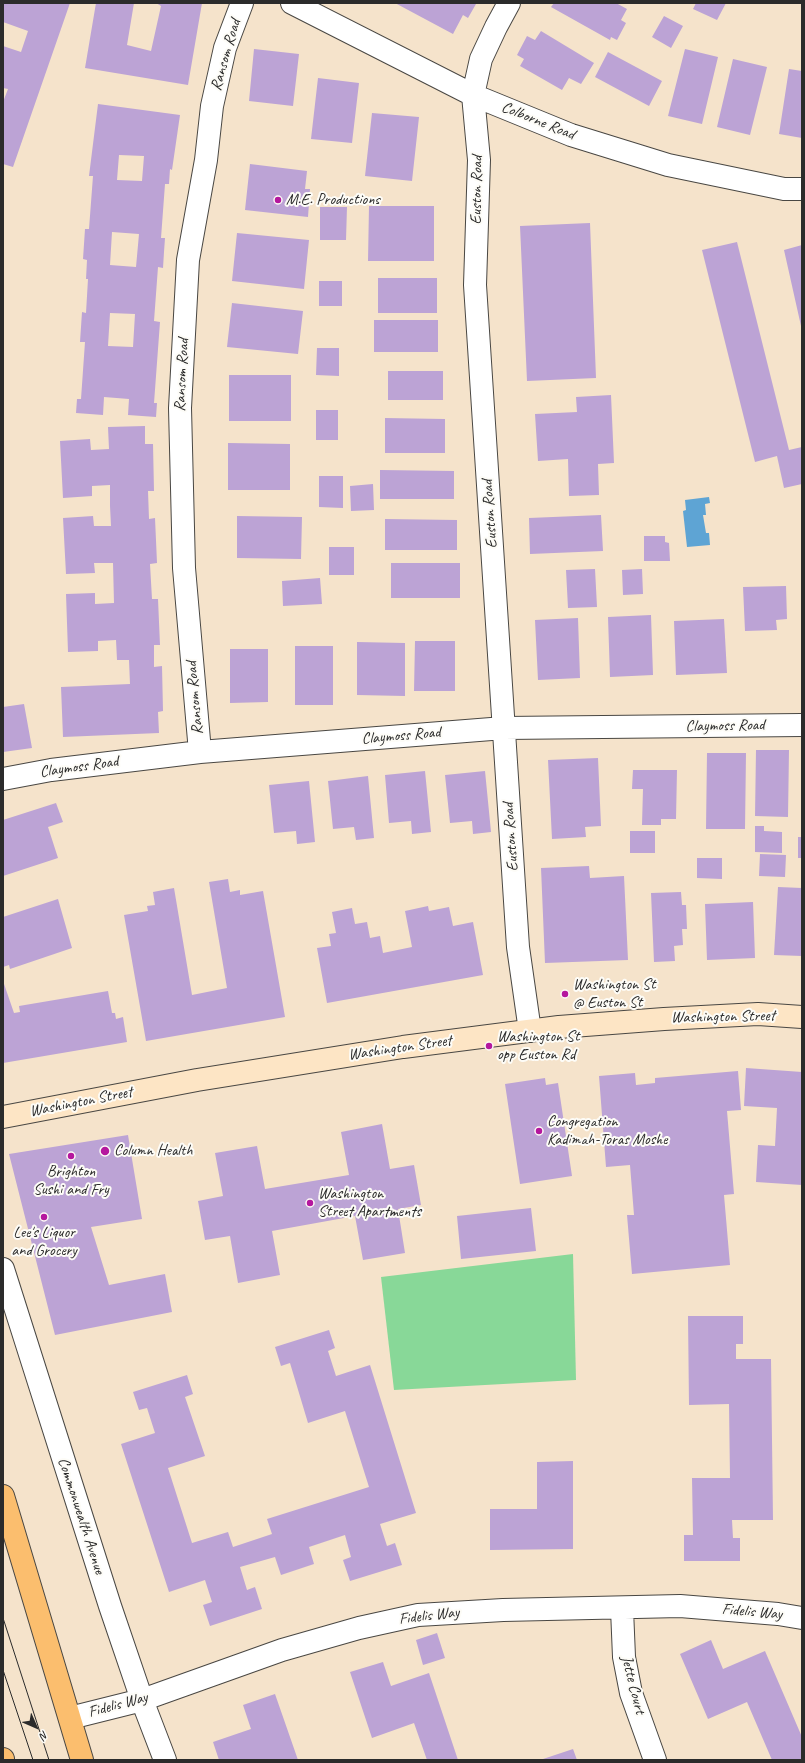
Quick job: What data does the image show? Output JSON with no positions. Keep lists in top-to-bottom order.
{
  "streets": {
    "main road": ["Washington Street"],
    "street": [
      "Ransom Road",
      "Colborne Road",
      "Euston Road",
      "Claymoss Road",
      "Commonwealth Avenue",
      "Fidelis Way",
      "Jette Court"
    ]
  },
  "crossings": [
    ["Ransom Road", "Claymoss Road"],
    ["Colborne Road", "Euston Road"],
    ["Euston Road", "Claymoss Road"],
    ["Euston Road", "Washington Street"],
    ["Commonwealth Avenue", "Fidelis Way"],
    ["Fidelis Way", "Jette Court"]
  ],
  "places": [
    "M.E. Productions",
    "Washington St @ Euston St",
    "Washington St opp Euston Rd",
    "Congregation Kadimah-Toras Moshe",
    "Column Health",
    "Brighton Sushi and Fry",
    "Washington Street Apartments",
    "Lee's Liquor and Grocery"
  ],
  "north": "bottom right"
}
